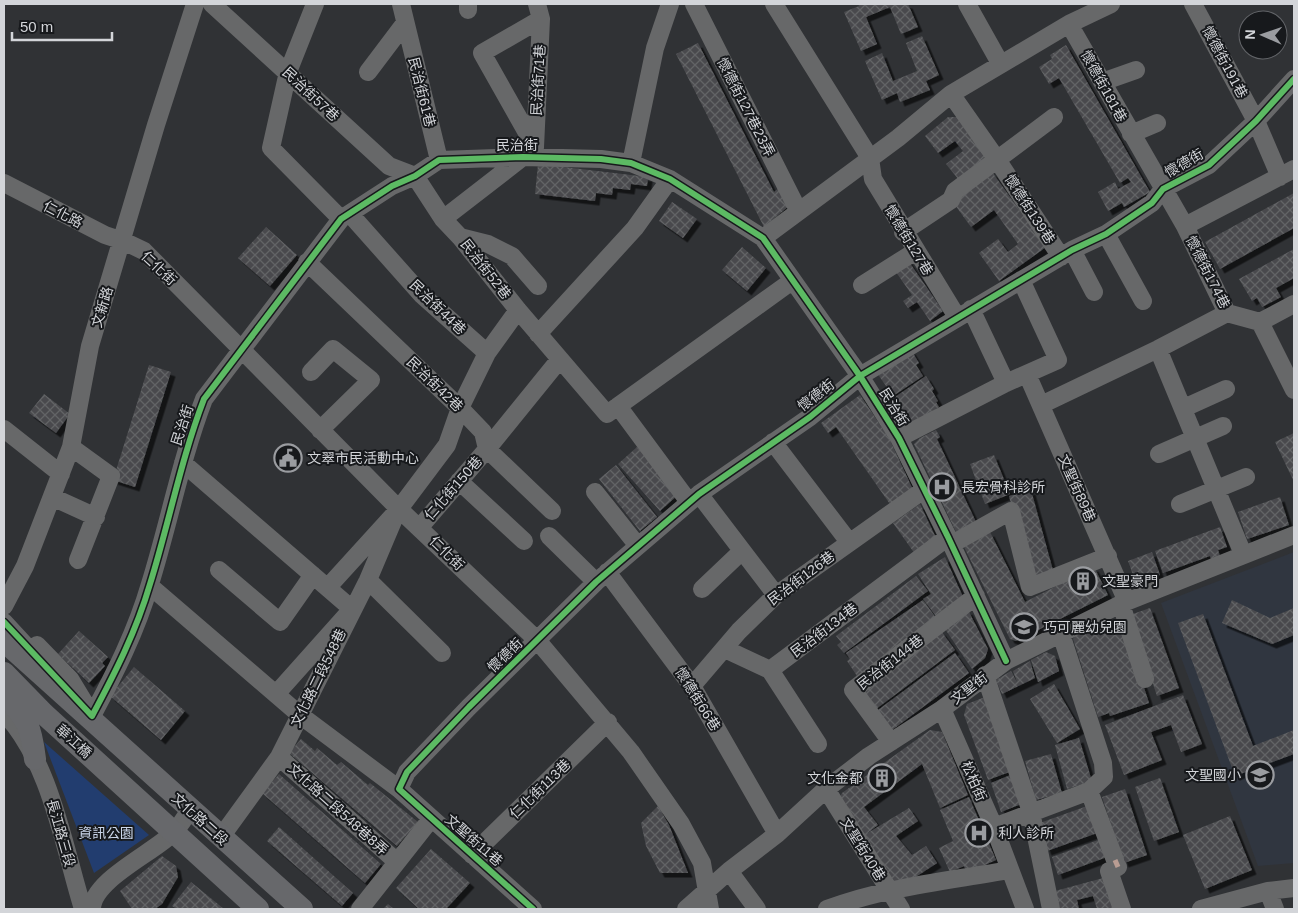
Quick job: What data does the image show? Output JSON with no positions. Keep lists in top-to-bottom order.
{
  "streets": {
    "main road": ["華江橋", "文化路二段"],
    "street": [
      "懷德街191巷",
      "民治街71巷",
      "懷德街181巷",
      "民治街61巷",
      "民治街57巷",
      "懷德街127巷23弄",
      "民治街",
      "懷德街",
      "懷德街139巷",
      "仁化路",
      "懷德街127巷",
      "仁化街",
      "民治街52巷",
      "懷德街174巷",
      "文新路",
      "民治街44巷",
      "民治街42巷",
      "仁化街150巷",
      "文聖街89巷",
      "民治街126巷",
      "民治街134巷",
      "民治街144巷",
      "文化路二段548巷",
      "文聖街",
      "懷德街66巷",
      "松柏街",
      "仁化街113巷",
      "文化路二段548巷8弄",
      "長江路三段",
      "文聖街11巷",
      "文聖街40巷"
    ]
  },
  "crossings": [
    ["懷德街191巷", "懷德街"],
    ["民治街71巷", "民治街"],
    ["懷德街181巷", "懷德街"],
    ["懷德街181巷", "懷德街174巷"],
    ["民治街61巷", "民治街"],
    ["民治街57巷", "民治街"],
    ["民治街57巷", "民治街52巷"],
    ["民治街57巷", "民治街44巷"],
    ["民治街", "懷德街"],
    ["民治街", "仁化街"],
    ["民治街", "民治街52巷"],
    ["民治街", "民治街44巷"],
    ["民治街", "民治街42巷"],
    ["民治街", "民治街126巷"],
    ["民治街", "民治街134巷"],
    ["民治街", "民治街144巷"],
    ["民治街", "文聖街"],
    ["民治街", "文化路二段"],
    ["民治街", "文聖街11巷"],
    ["懷德街", "懷德街139巷"],
    ["懷德街", "懷德街127巷"],
    ["懷德街", "仁化街"],
    ["懷德街", "懷德街174巷"],
    ["懷德街", "懷德街66巷"],
    ["懷德街", "文聖街11巷"],
    ["懷德街139巷", "懷德街127巷"],
    ["仁化路", "仁化街"],
    ["仁化路", "文新路"],
    ["仁化街", "文新路"],
    ["仁化街", "仁化街150巷"],
    ["仁化街", "文化路二段548巷"],
    ["仁化街", "文聖街"],
    ["仁化街", "仁化街113巷"],
    ["文新路", "文化路二段"],
    ["民治街42巷", "仁化街150巷"],
    ["文聖街89巷", "民治街134巷"],
    ["文聖街89巷", "文聖街"],
    ["民治街126巷", "懷德街66巷"],
    ["民治街144巷", "文聖街"],
    ["文化路二段548巷", "文化路二段548巷8弄"],
    ["文化路二段548巷", "文化路二段"],
    ["文化路二段548巷", "文聖街11巷"],
    ["文聖街", "懷德街66巷"],
    ["文聖街", "松柏街"],
    ["文聖街", "文聖街40巷"],
    ["華江橋", "文化路二段"],
    ["仁化街113巷", "文聖街11巷"]
  ],
  "parks": ["資訊公園"],
  "places": {
    "public building": ["文翠市民活動中心"],
    "hospital": ["長宏骨科診所", "利人診所"],
    "building": ["文聖豪門", "文化金都"],
    "school or university": ["巧可麗幼兒園", "文聖國小"]
  },
  "scale_bar": "50 m",
  "north": "left"
}
